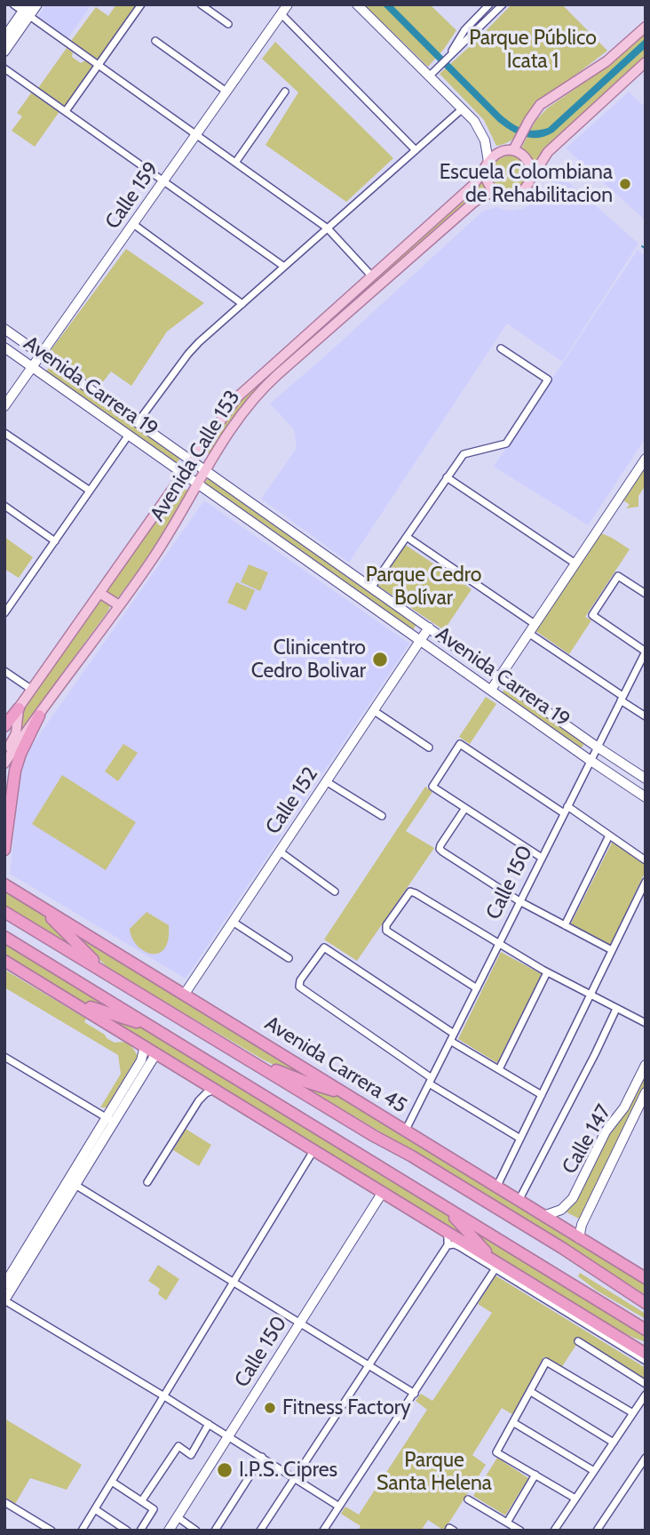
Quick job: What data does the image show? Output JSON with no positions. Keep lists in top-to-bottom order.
{
  "streets": {
    "highway": ["Avenida Carrera 45"],
    "main road": ["Avenida Calle 153"],
    "street": [
      "Calle 159",
      "Avenida Carrera 19",
      "Calle 152",
      "Calle 150",
      "Calle 147"
    ]
  },
  "crossings": [
    ["Calle 159", "Avenida Carrera 19"],
    ["Avenida Carrera 19", "Avenida Calle 153"],
    ["Avenida Carrera 19", "Calle 152"],
    ["Avenida Carrera 19", "Calle 150"],
    ["Calle 152", "Avenida Carrera 45"],
    ["Calle 150", "Avenida Carrera 45"],
    ["Avenida Carrera 45", "Calle 147"]
  ],
  "parks": ["Parque Público Icata 1", "Parque Cedro Bolívar", "Parque Santa Helena"],
  "places": [
    "Escuela Colombiana de Rehabilitacion",
    "Clinicentro Cedro Bolivar",
    "Fitness Factory",
    "I.P.S. Cipres"
  ]
}
